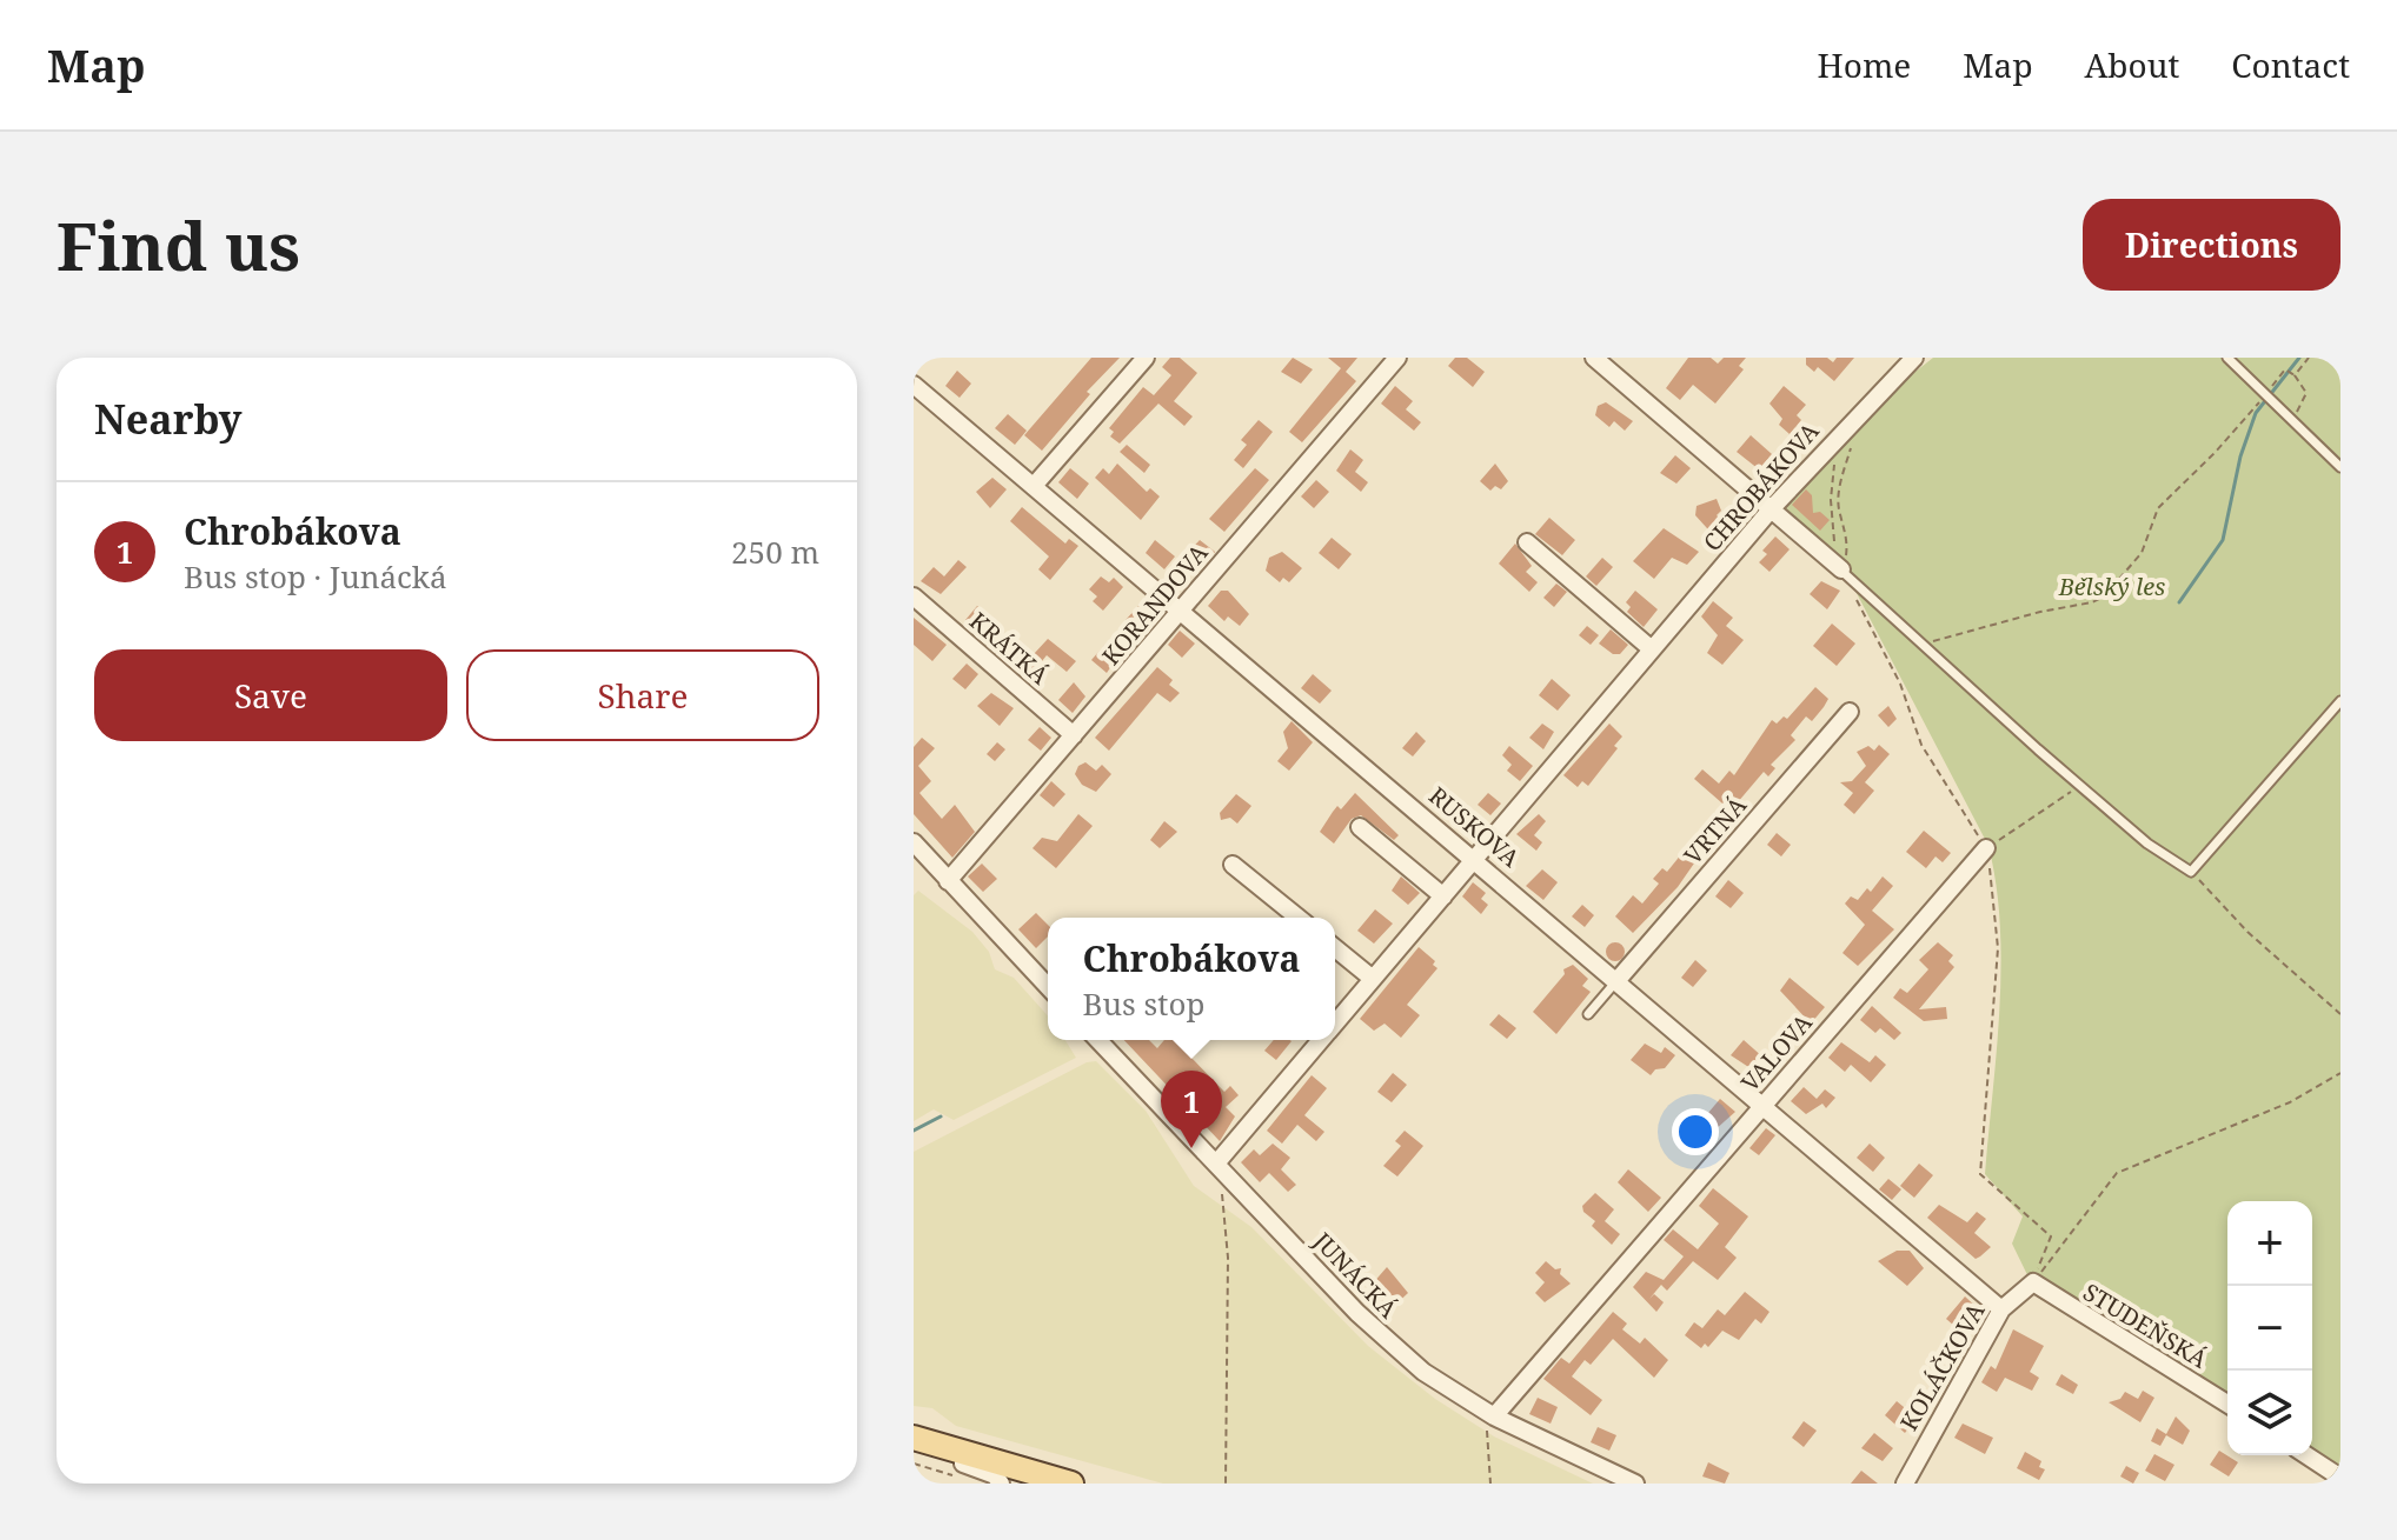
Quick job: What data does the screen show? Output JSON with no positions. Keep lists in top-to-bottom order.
{
  "streets": {
    "street": [
      "CHROBÁKOVA",
      "KORANDOVA",
      "KRÁTKÁ",
      "RUSKOVA",
      "VRTNÁ",
      "VALOVA",
      "JUNÁCKÁ",
      "STUDEŇSKÁ",
      "KOLÁČKOVA"
    ]
  },
  "crossings": [
    ["CHROBÁKOVA", "RUSKOVA"],
    ["CHROBÁKOVA", "JUNÁCKÁ"],
    ["KORANDOVA", "KRÁTKÁ"],
    ["KORANDOVA", "RUSKOVA"],
    ["RUSKOVA", "VRTNÁ"],
    ["RUSKOVA", "VALOVA"],
    ["RUSKOVA", "KOLÁČKOVA"],
    ["VALOVA", "JUNÁCKÁ"],
    ["STUDEŇSKÁ", "KOLÁČKOVA"]
  ],
  "parks": ["Bělský les"],
  "page": {
    "header": "Map",
    "nav": [
      "Home",
      "Map",
      "About",
      "Contact"
    ],
    "buttons": [
      "Directions",
      ["Save", "Share"]
    ],
    "title": "Find us",
    "heading": "Nearby",
    "list": [
      {
        "mark": "1",
        "name": "Chrobákova",
        "note": "Bus stop · Junácká",
        "value": "250 m"
      }
    ],
    "popup": ["Chrobákova", "Bus stop"],
    "pins": "1",
    "map_buttons": ["+", "−"]
  }
}
